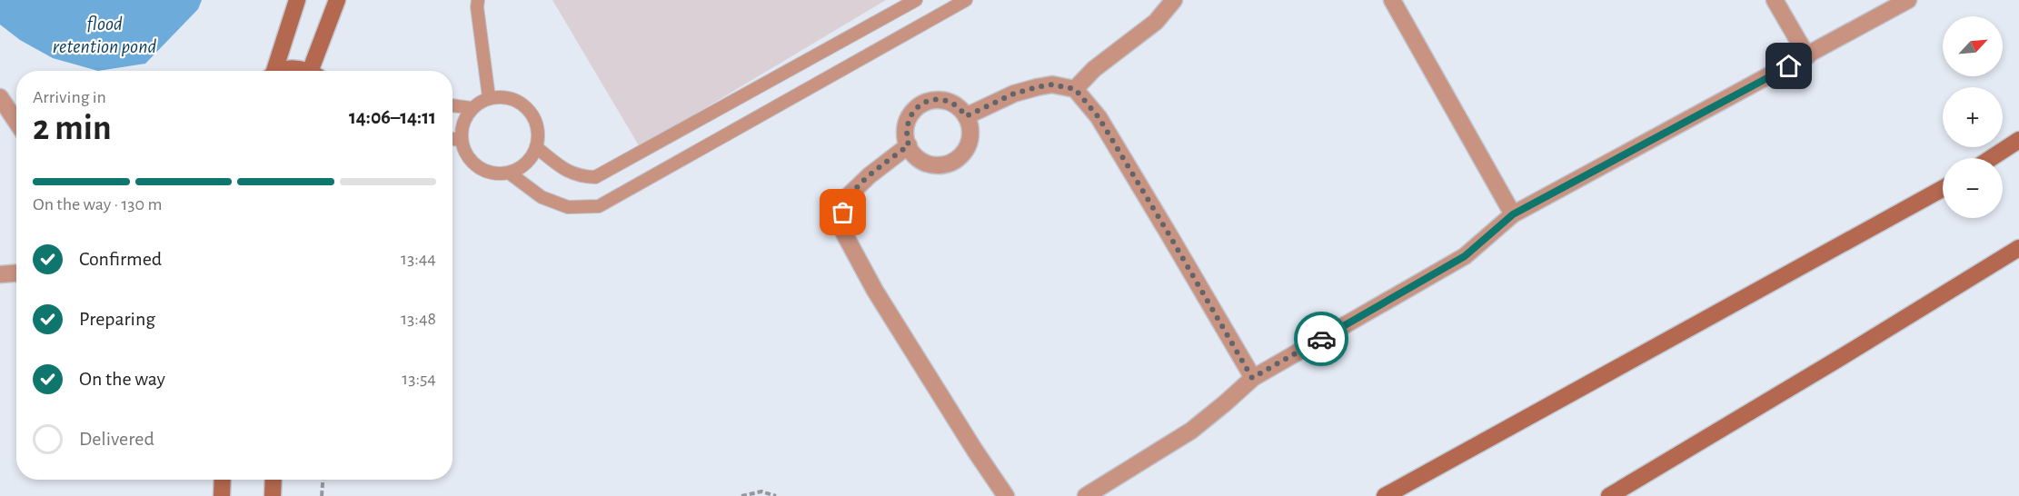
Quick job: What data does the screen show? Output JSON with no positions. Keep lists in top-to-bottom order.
{
  "water": ["flood retention pond"],
  "north": "top right",
  "page": {
    "map_buttons": ["+", "−"],
    "heading": ["2 min", "Arriving in", "14:06–14:11"],
    "bar": "On the way · 130 m",
    "list": [
      ["Confirmed", "13:44"],
      ["Preparing", "13:48"],
      ["On the way", "13:54"],
      "Delivered"
    ]
  }
}
